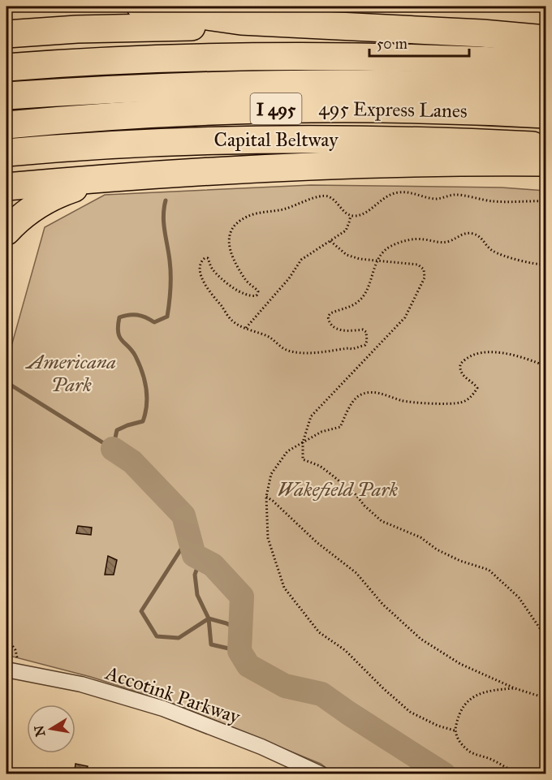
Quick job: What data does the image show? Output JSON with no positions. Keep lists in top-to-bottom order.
{
  "streets": {
    "highway": ["I 495", "495 Express Lanes", "Capital Beltway"],
    "street": ["Accotink Parkway"]
  },
  "parks": ["Americana Park", "Wakefield Park"],
  "scale_bar": "50 m",
  "north": "left"
}
